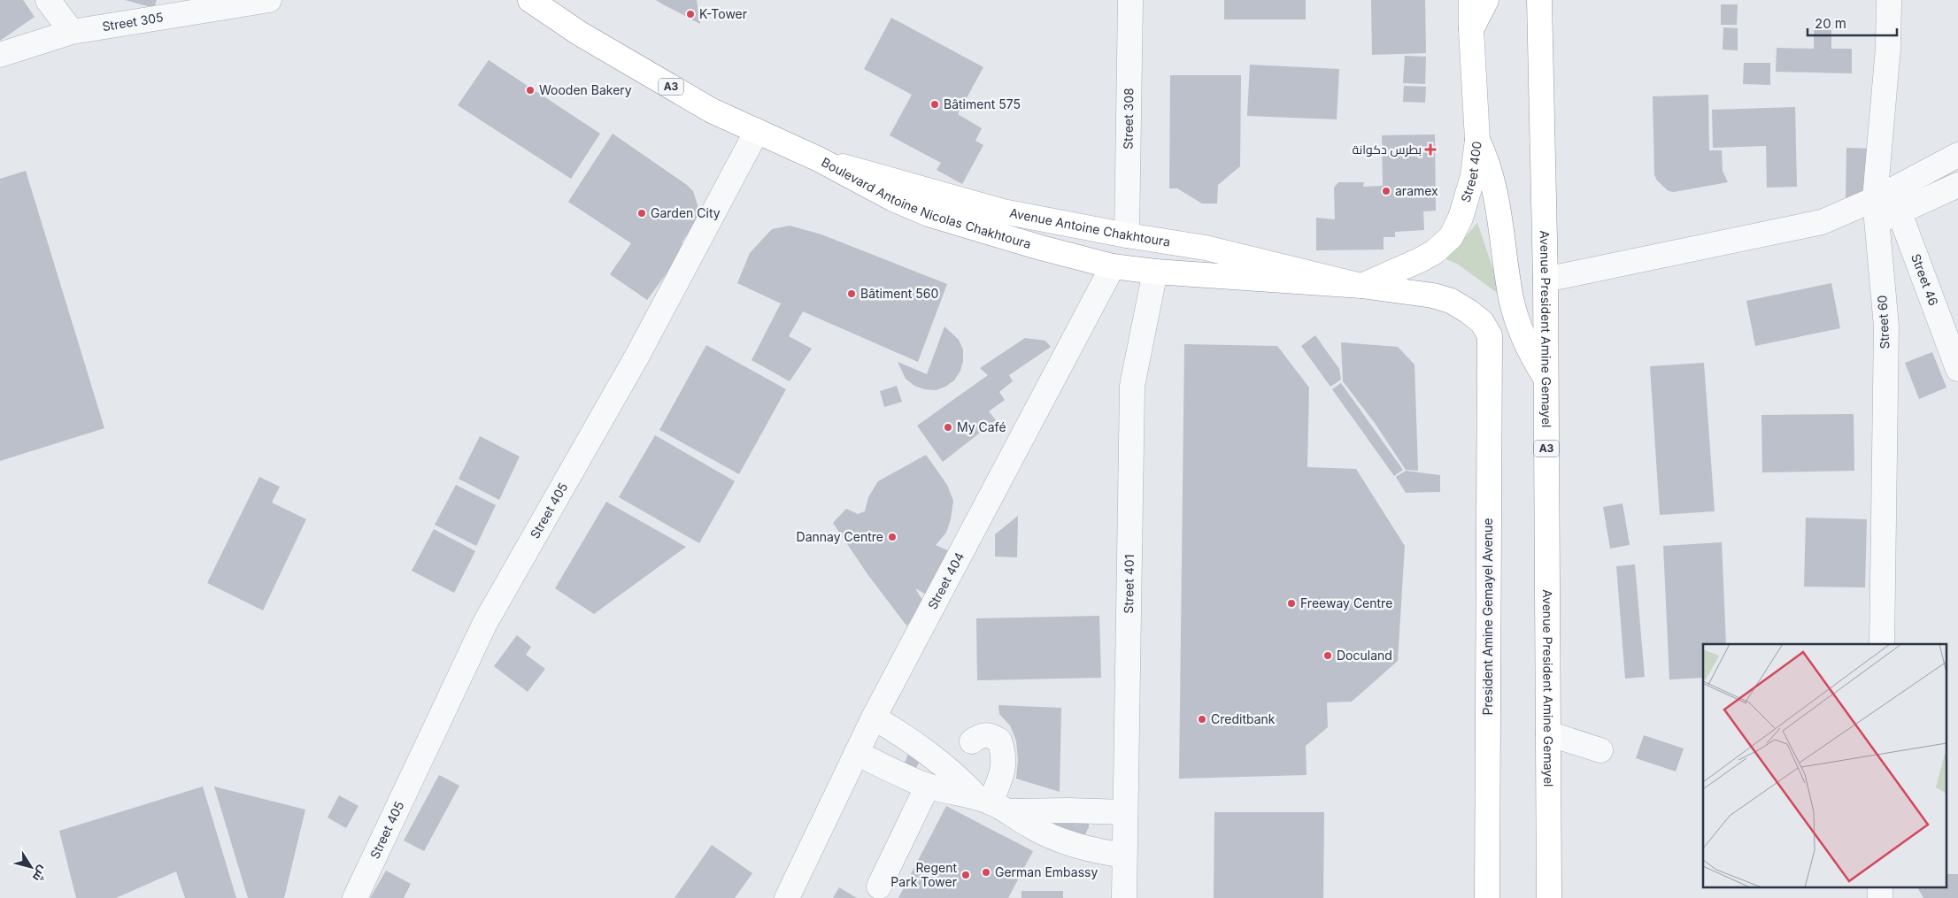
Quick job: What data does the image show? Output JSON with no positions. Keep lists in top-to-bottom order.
{
  "streets": {
    "main road": [
      "A3",
      "Street 400",
      "Boulevard Antoine Nicolas Chakhtoura",
      "Avenue Antoine Chakhtoura",
      "Avenue President Amine Gemayel",
      "President Amine Gemayel Avenue"
    ],
    "street": [
      "Street 305",
      "Street 308",
      "Street 46",
      "Street 60",
      "Street 405",
      "Street 404",
      "Street 401"
    ]
  },
  "crossings": [
    ["Street 308", "Avenue Antoine Chakhtoura"],
    ["Street 400", "Boulevard Antoine Nicolas Chakhtoura"],
    ["Street 400", "Avenue Antoine Chakhtoura"],
    ["Street 400", "President Amine Gemayel Avenue"],
    ["Boulevard Antoine Nicolas Chakhtoura", "Avenue Antoine Chakhtoura"],
    ["Boulevard Antoine Nicolas Chakhtoura", "Street 405"],
    ["Boulevard Antoine Nicolas Chakhtoura", "Street 404"],
    ["Boulevard Antoine Nicolas Chakhtoura", "Street 401"],
    ["Boulevard Antoine Nicolas Chakhtoura", "President Amine Gemayel Avenue"],
    ["Avenue Antoine Chakhtoura", "President Amine Gemayel Avenue"],
    ["Street 46", "Street 60"]
  ],
  "places": {
    "other": [
      "K-Tower",
      "Wooden Bakery",
      "Bâtiment 575",
      "aramex",
      "Garden City",
      "Bâtiment 560",
      "My Café",
      "Dannay Centre",
      "Freeway Centre",
      "Doculand",
      "Creditbank",
      "German Embassy",
      "Regent Park Tower"
    ],
    "health": ["بطرس دكوانة"]
  },
  "scale_bar": "20 m",
  "north": "bottom right"
}
